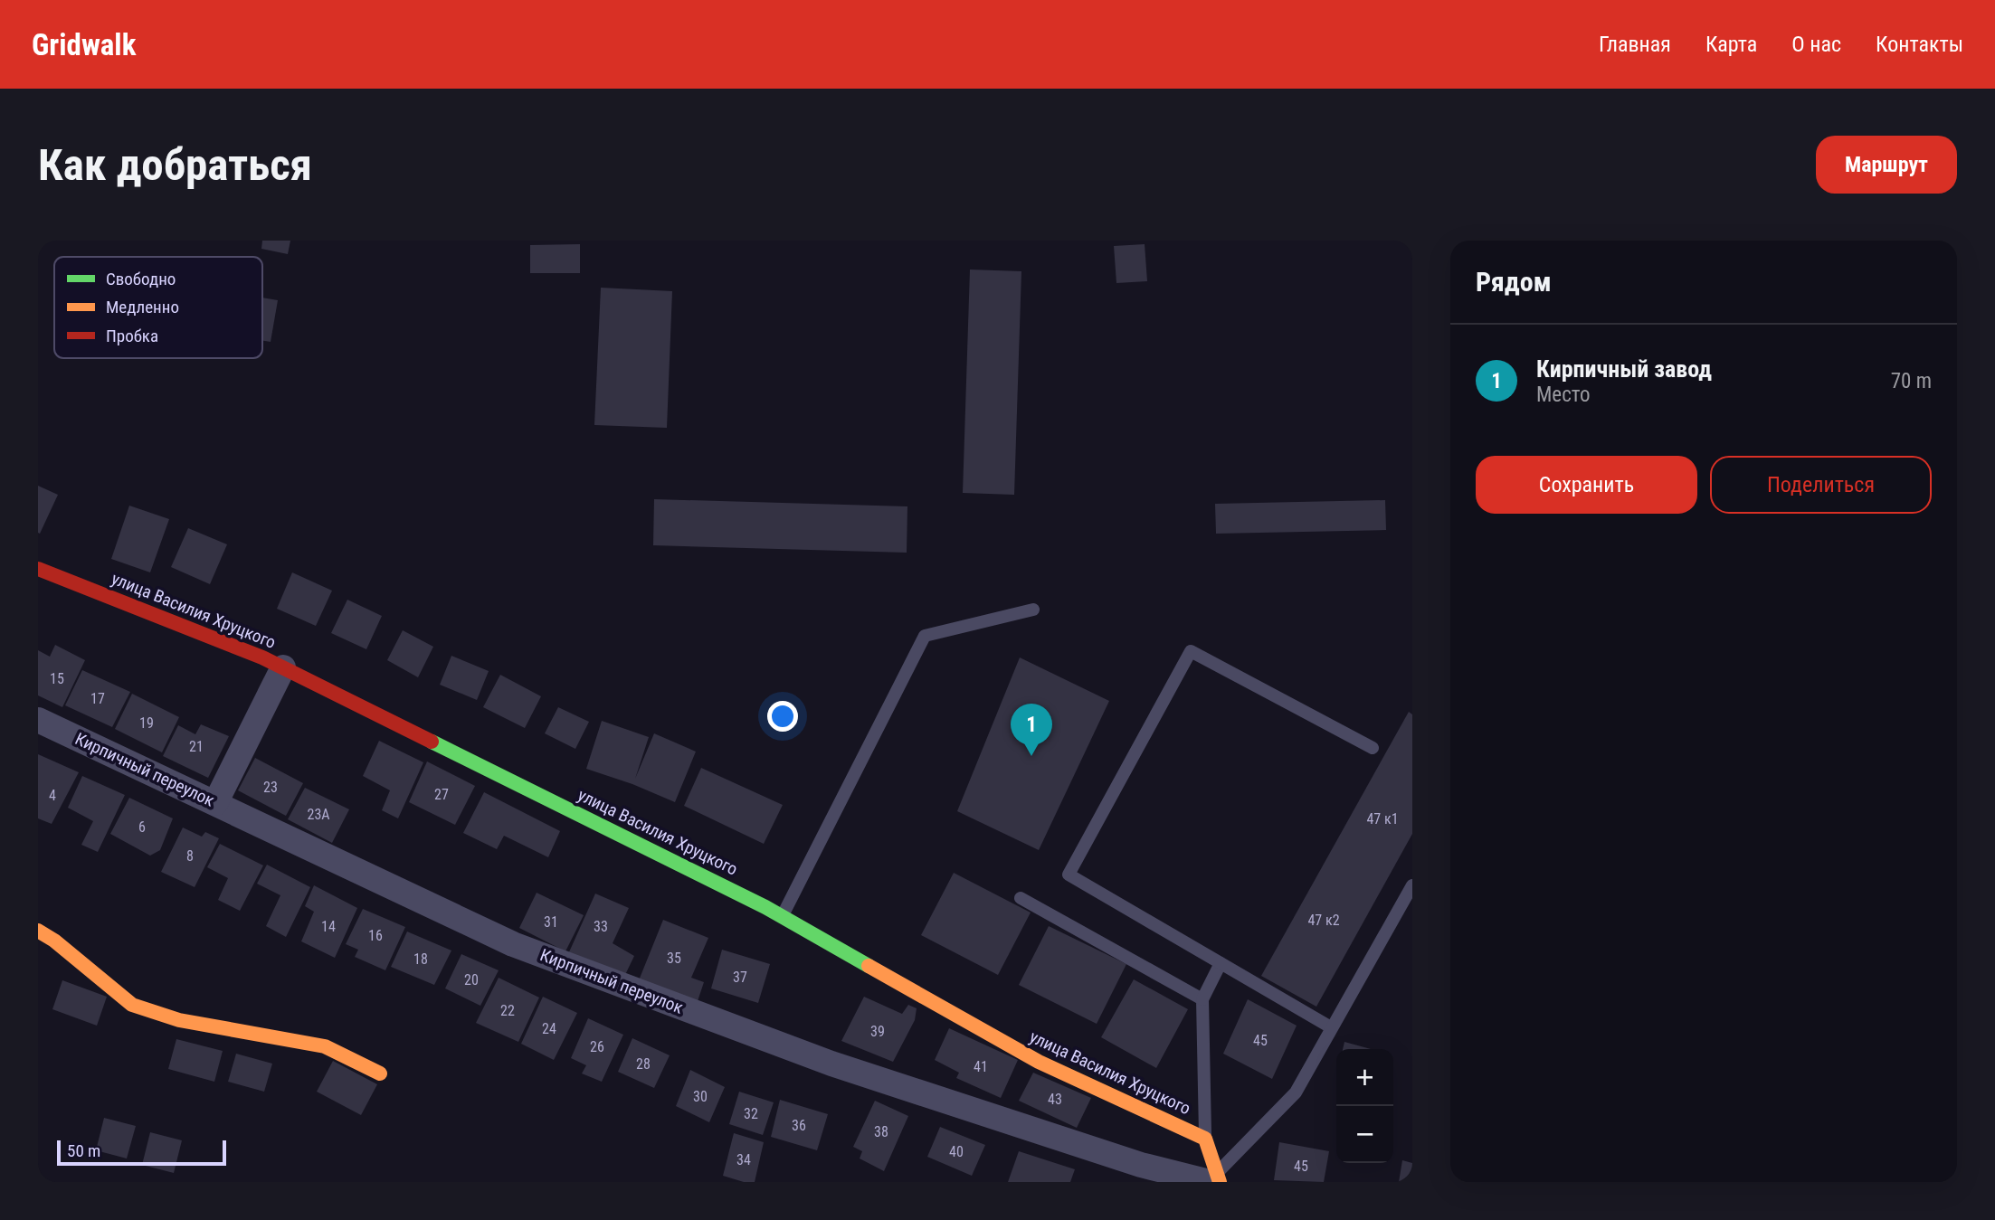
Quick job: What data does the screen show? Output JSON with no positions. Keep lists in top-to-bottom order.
{
  "streets": {
    "street": ["улица Василия Хруцкого", "Кирпичный переулок"]
  },
  "house_numbers": [
    "15",
    "17",
    "19",
    "21",
    "23",
    "27",
    "4",
    "23А",
    "47 к1",
    "6",
    "8",
    "47 к2",
    "31",
    "14",
    "33",
    "16",
    "35",
    "18",
    "37",
    "20",
    "22",
    "24",
    "39",
    "45",
    "26",
    "28",
    "41",
    "30",
    "43",
    "32",
    "36",
    "38",
    "40",
    "34",
    "45"
  ],
  "legend": ["Свободно", "Медленно", "Пробка"],
  "scale_bar": "50 m",
  "page": {
    "header": "Gridwalk",
    "nav": [
      "Главная",
      "Карта",
      "О нас",
      "Контакты"
    ],
    "buttons": [
      "Маршрут",
      ["Сохранить", "Поделиться"]
    ],
    "title": "Как добраться",
    "heading": "Рядом",
    "list": [
      {
        "mark": "1",
        "name": "Кирпичный завод",
        "note": "Место",
        "value": "70 m"
      }
    ],
    "pins": "1",
    "map_buttons": ["+", "−"],
    "scale": "50 m"
  }
}
